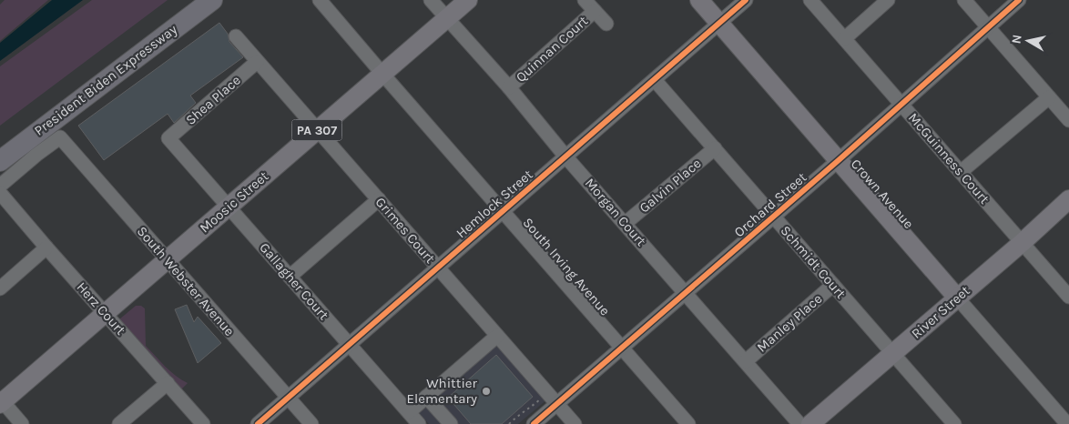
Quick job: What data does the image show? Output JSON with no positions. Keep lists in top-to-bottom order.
{
  "streets": {
    "highway": ["President Biden Expressway"],
    "main road": [
      "PA 307",
      "Crown Avenue",
      "Moosic Street",
      "River Street"
    ],
    "street": [
      "Quinnan Court",
      "Shea Place",
      "McGuinness Court",
      "Galvin Place",
      "Hemlock Street",
      "Orchard Street",
      "Morgan Court",
      "Grimes Court",
      "Schmidt Court",
      "South Irving Avenue",
      "South Webster Avenue",
      "Gallagher Court",
      "Herz Court",
      "Manley Place"
    ]
  },
  "crossings": [
    ["Quinnan Court", "Morgan Court"],
    ["Shea Place", "Grimes Court"],
    ["Shea Place", "Gallagher Court"],
    ["McGuinness Court", "Orchard Street"],
    ["McGuinness Court", "River Street"],
    ["Galvin Place", "Morgan Court"],
    ["Galvin Place", "Schmidt Court"],
    ["Crown Avenue", "Hemlock Street"],
    ["Crown Avenue", "Orchard Street"],
    ["Crown Avenue", "River Street"],
    ["Moosic Street", "Morgan Court"],
    ["Moosic Street", "Grimes Court"],
    ["Moosic Street", "South Irving Avenue"],
    ["Moosic Street", "South Webster Avenue"],
    ["Moosic Street", "Gallagher Court"],
    ["Moosic Street", "Herz Court"],
    ["Hemlock Street", "Morgan Court"],
    ["Hemlock Street", "Grimes Court"],
    ["Hemlock Street", "Schmidt Court"],
    ["Hemlock Street", "South Irving Avenue"],
    ["Hemlock Street", "South Webster Avenue"],
    ["Hemlock Street", "Gallagher Court"],
    ["Orchard Street", "Morgan Court"],
    ["Orchard Street", "Grimes Court"],
    ["Orchard Street", "Schmidt Court"],
    ["Orchard Street", "South Irving Avenue"],
    ["Morgan Court", "Manley Place"],
    ["Schmidt Court", "River Street"],
    ["Schmidt Court", "Manley Place"]
  ],
  "places": ["Whittier Elementary"],
  "north": "left"
}
